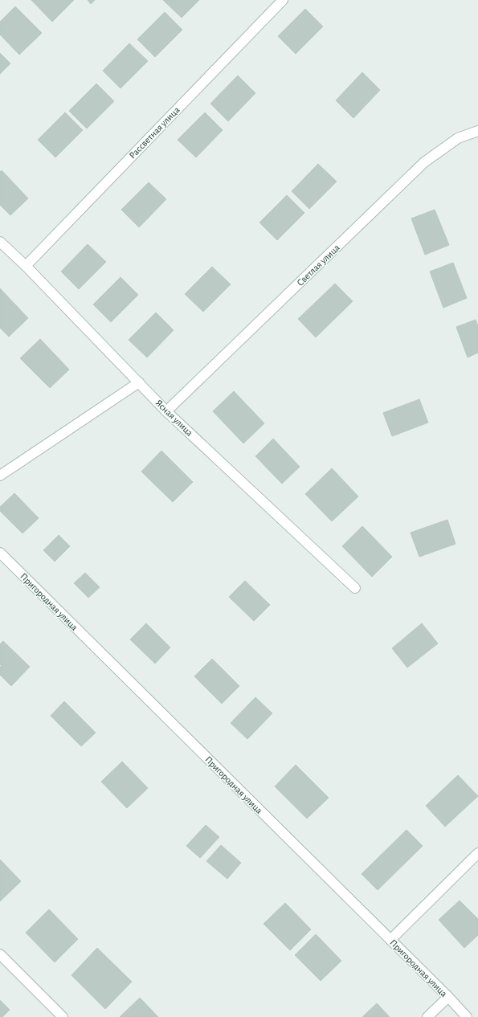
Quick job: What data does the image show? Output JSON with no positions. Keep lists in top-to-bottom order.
{
  "streets": {
    "street": [
      "Рассветная улица",
      "Светлая улица",
      "Ясная улица",
      "Пригородная улица"
    ]
  },
  "crossings": [
    ["Рассветная улица", "Ясная улица"],
    ["Светлая улица", "Ясная улица"]
  ]
}
